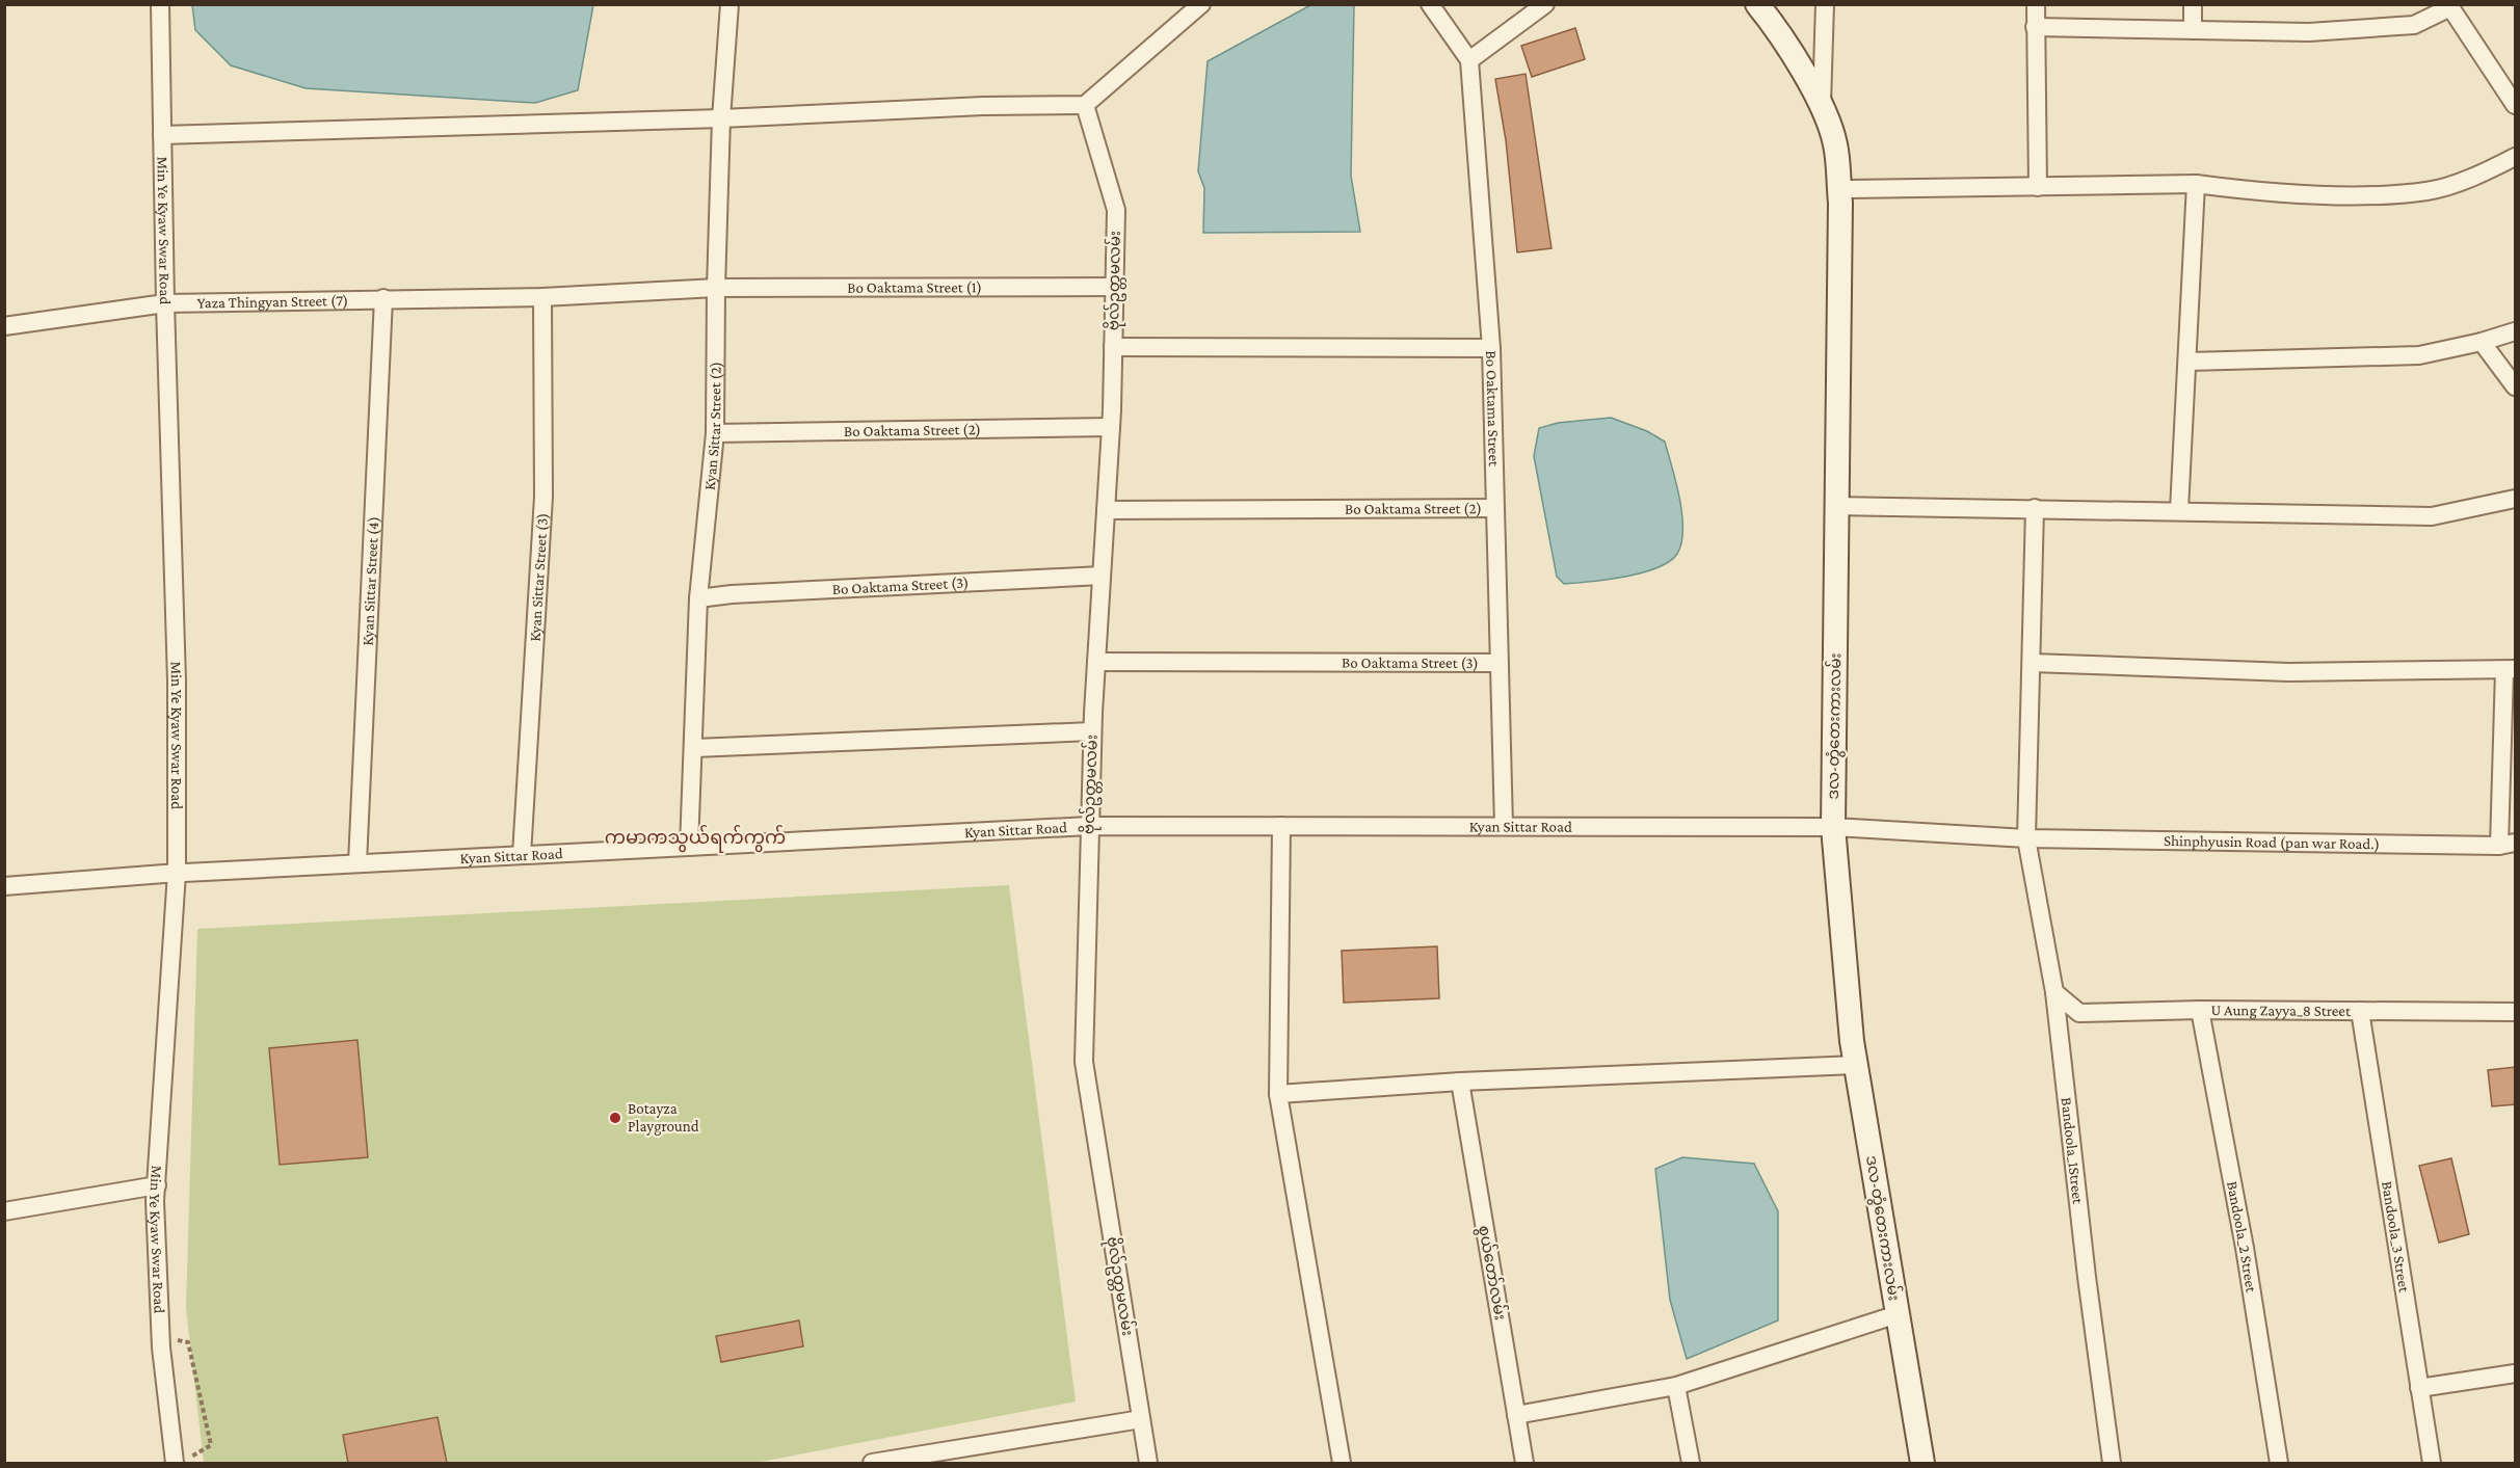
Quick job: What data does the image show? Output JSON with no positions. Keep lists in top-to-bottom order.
{
  "streets": {
    "main road": ["ဒလ-တွံတေးကားလမ်း"],
    "street": [
      "Min Ye Kyaw Swar Road",
      "ဗိုလ်ဥတ္တမလမ်း",
      "Bo Oaktama Street (1)",
      "Yaza Thingyan Street (7)",
      "Bo Oaktama Street",
      "Kyan Sittar Street (2)",
      "Bo Oaktama Street (2)",
      "Kyan Sittar Street (3)",
      "Kyan Sittar Street (4)",
      "Bo Oaktama Street (3)",
      "Kyan Sittar Road",
      "Shinphyusin Road (pan war Road.)",
      "U Aung Zayya_8 Street",
      "Bandoola_1Street",
      "Bandoola_2 Street",
      "Bandoola_3 Street",
      "စွယ်တော်လမ်း"
    ]
  },
  "crossings": [
    ["Min Ye Kyaw Swar Road", "Yaza Thingyan Street (7)"],
    ["Min Ye Kyaw Swar Road", "Kyan Sittar Road"],
    ["ဗိုလ်ဥတ္တမလမ်း", "Bo Oaktama Street (1)"],
    ["ဗိုလ်ဥတ္တမလမ်း", "Bo Oaktama Street (2)"],
    ["ဗိုလ်ဥတ္တမလမ်း", "Bo Oaktama Street (3)"],
    ["ဗိုလ်ဥတ္တမလမ်း", "Kyan Sittar Road"],
    ["Bo Oaktama Street (1)", "Yaza Thingyan Street (7)"],
    ["Bo Oaktama Street (1)", "Kyan Sittar Street (2)"],
    ["Bo Oaktama Street (1)", "Kyan Sittar Street (3)"],
    ["Yaza Thingyan Street (7)", "Kyan Sittar Street (3)"],
    ["Yaza Thingyan Street (7)", "Kyan Sittar Street (4)"],
    ["Bo Oaktama Street", "Bo Oaktama Street (2)"],
    ["Bo Oaktama Street", "Bo Oaktama Street (3)"],
    ["Bo Oaktama Street", "Kyan Sittar Road"],
    ["Kyan Sittar Street (2)", "Bo Oaktama Street (2)"],
    ["Kyan Sittar Street (2)", "Bo Oaktama Street (3)"],
    ["Kyan Sittar Street (2)", "Kyan Sittar Road"],
    ["Kyan Sittar Street (3)", "Kyan Sittar Road"],
    ["Kyan Sittar Street (4)", "Kyan Sittar Road"],
    ["ဒလ-တွံတေးကားလမ်း", "Kyan Sittar Road"],
    ["Kyan Sittar Road", "Shinphyusin Road (pan war Road.)"],
    ["Kyan Sittar Road", "Bandoola_1Street"],
    ["Shinphyusin Road (pan war Road.)", "Bandoola_1Street"],
    ["U Aung Zayya_8 Street", "Bandoola_1Street"],
    ["U Aung Zayya_8 Street", "Bandoola_2 Street"],
    ["U Aung Zayya_8 Street", "Bandoola_3 Street"]
  ],
  "districts": ["ကမာကသွယ်ရက်ကွက်"],
  "places": ["Botayza Playground"]
}
